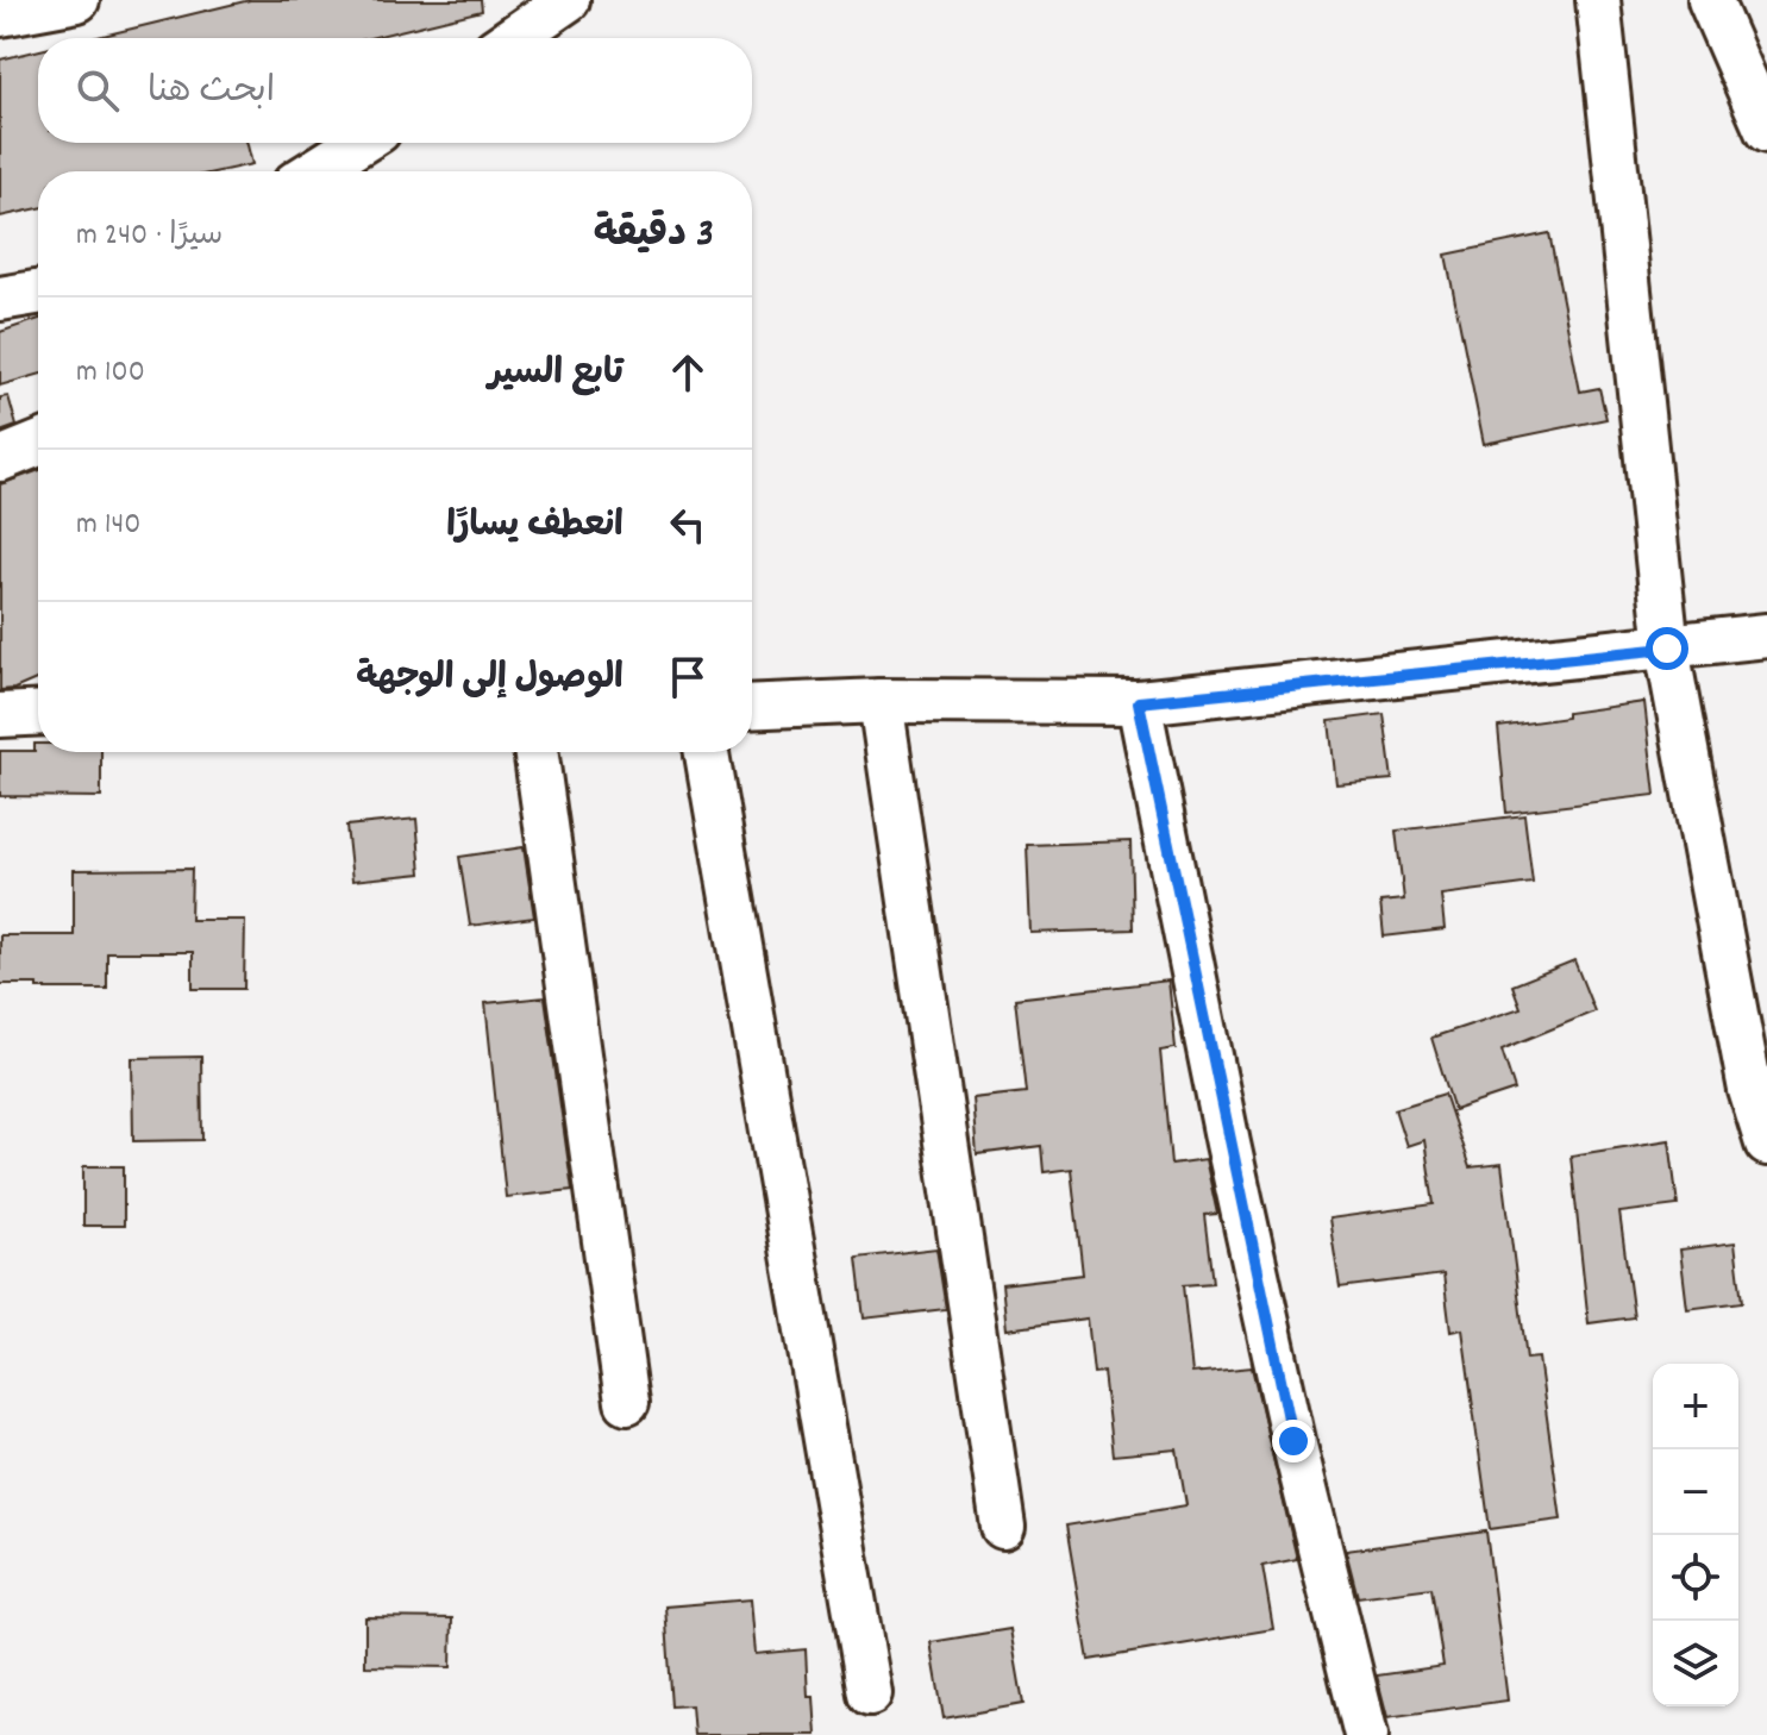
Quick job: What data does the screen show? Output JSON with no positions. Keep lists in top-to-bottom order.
{
  "page": {
    "search": "ابحث هنا",
    "heading": ["3 دقيقة", "سيرًا · 240 m"],
    "list": [
      ["تابع السير", "100 m"],
      ["انعطف يسارًا", "140 m"],
      "الوصول إلى الوجهة"
    ],
    "map_buttons": ["+", "−"]
  }
}
